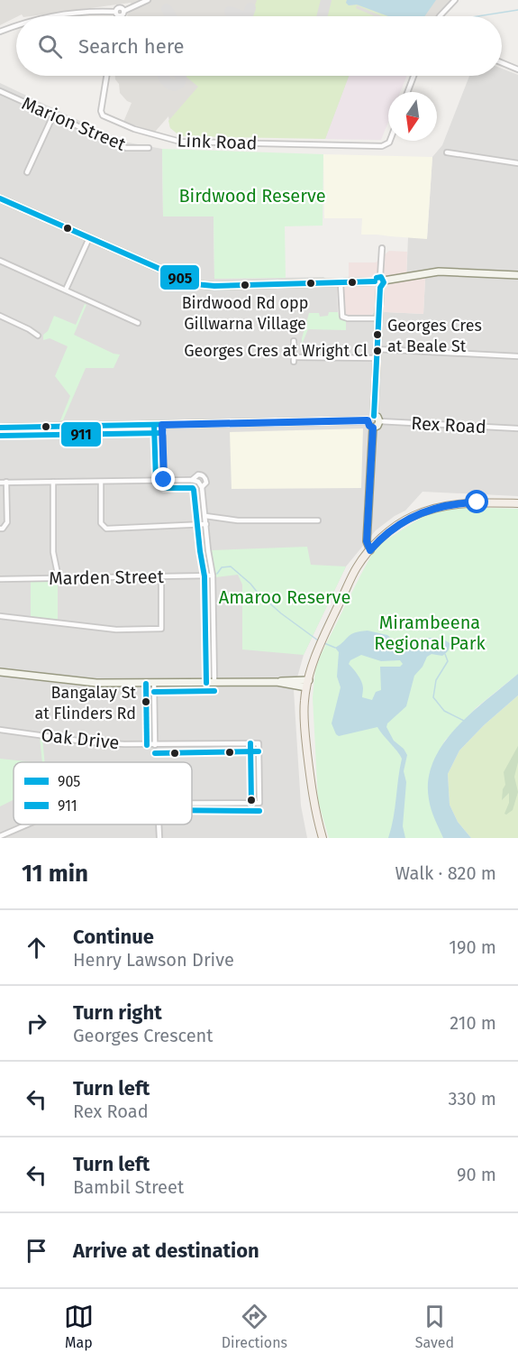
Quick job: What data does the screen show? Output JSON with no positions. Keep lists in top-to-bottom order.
{
  "streets": {
    "street": [
      "Marion Street",
      "Link Road",
      "Rex Road",
      "Marden Street",
      "Oak Drive"
    ]
  },
  "parks": ["Birdwood Reserve", "Amaroo Reserve", "Mirambeena Regional Park"],
  "places": [
    "Birdwood Rd opp Gillwarna Village",
    "Georges Cres at Beale St",
    "Georges Cres at Wright Cl",
    "Bangalay St at Flinders Rd"
  ],
  "lines": ["transit line 905", "transit line 911"],
  "legend": ["905", "911"],
  "north": "bottom",
  "page": {
    "search": "Search here",
    "heading": ["11 min", "Walk · 820 m"],
    "list": [
      ["Continue", "Henry Lawson Drive", "190 m"],
      ["Turn right", "Georges Crescent", "210 m"],
      ["Turn left", "Rex Road", "330 m"],
      ["Turn left", "Bambil Street", "90 m"],
      "Arrive at destination"
    ],
    "nav": ["Map", "Directions", "Saved"]
  }
}
